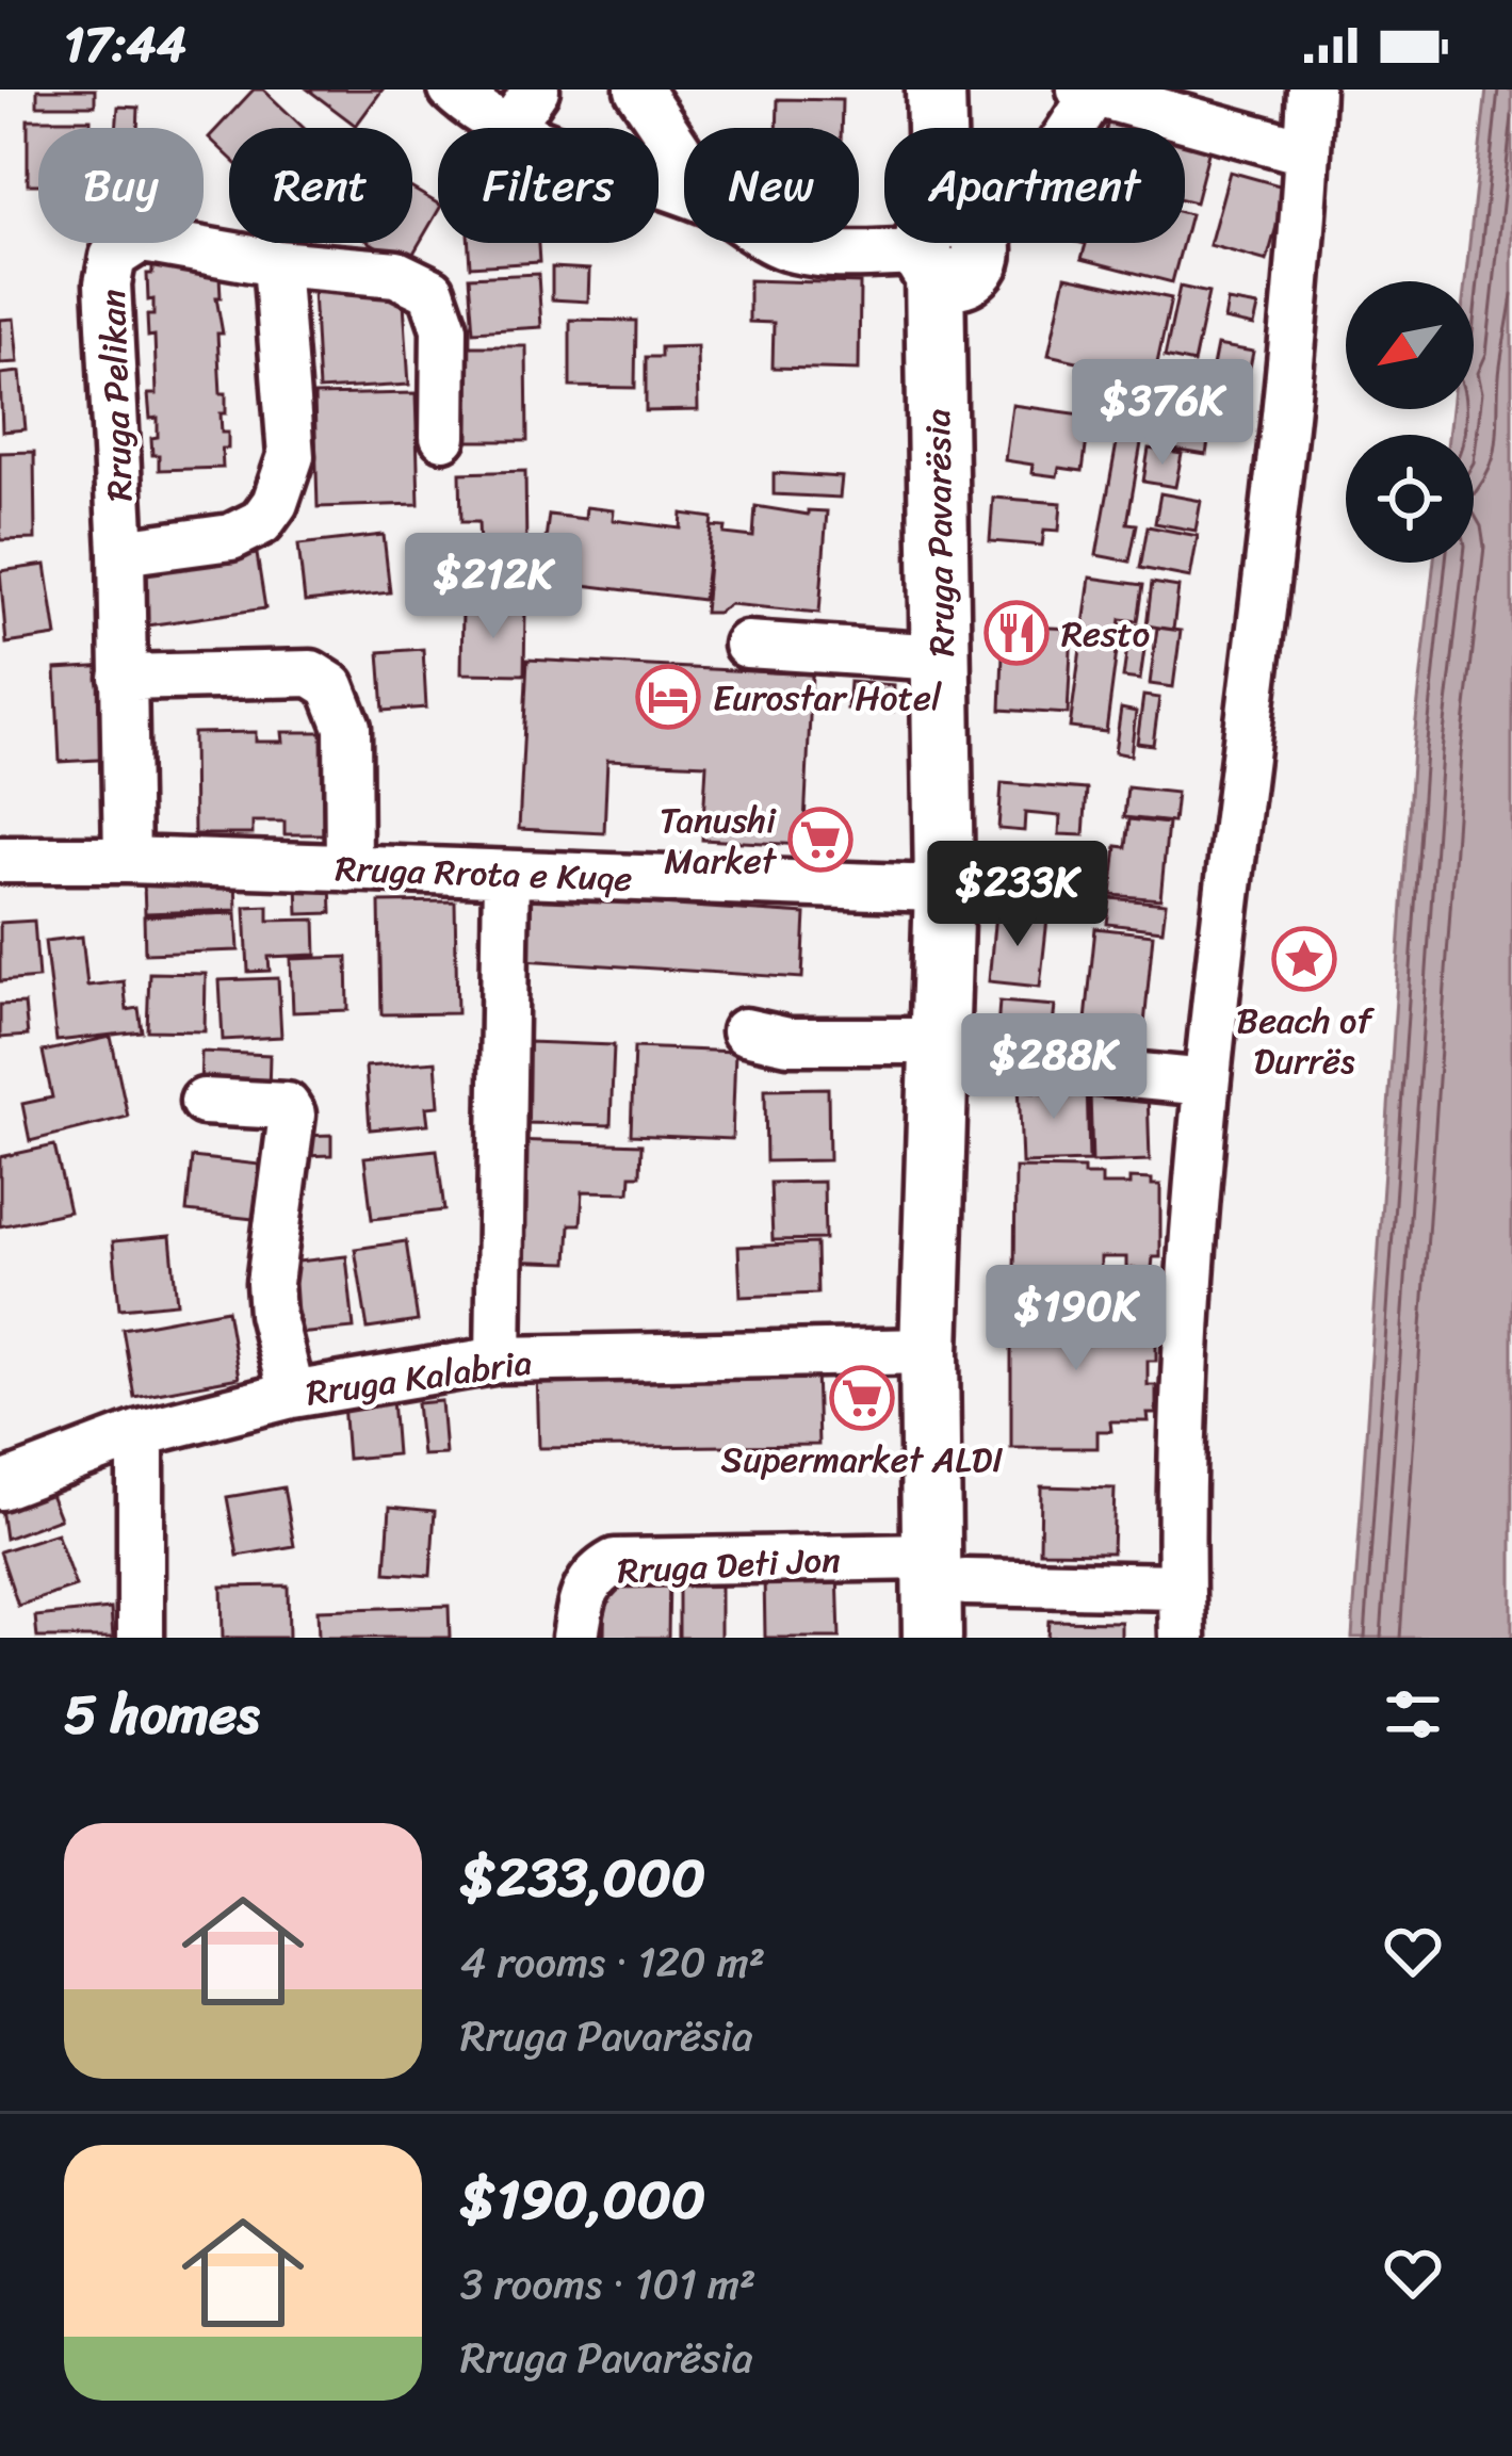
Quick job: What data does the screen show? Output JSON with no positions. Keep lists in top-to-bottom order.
{
  "streets": {
    "main road": ["Rruga Pavarësia"],
    "street": [
      "Rruga Pelikan",
      "Rruga Rrota e Kuqe",
      "Rruga Kalabria",
      "Rruga Deti Jon"
    ]
  },
  "crossings": [
    ["Rruga Pelikan", "Rruga Rrota e Kuqe"],
    ["Rruga Pavarësia", "Rruga Rrota e Kuqe"],
    ["Rruga Pavarësia", "Rruga Kalabria"],
    ["Rruga Pavarësia", "Rruga Deti Jon"]
  ],
  "places": {
    "restaurant": ["Resto"],
    "hotel": ["Eurostar Hotel"],
    "supermarket": ["Tanushi Market", "Supermarket ALDI"],
    "place": ["Beach of Durrës"]
  },
  "north": "bottom left",
  "page": {
    "status": "17:44",
    "chip": [
      "Buy",
      "Rent",
      "Filters",
      "New",
      "Apartment"
    ],
    "price": [
      "$376K",
      "$212K",
      "$233K",
      "$288K",
      "$190K"
    ],
    "heading": "5 homes",
    "list": [
      {
        "name": "$233,000",
        "note": "4 rooms · 120 m² · Rruga Pavarësia"
      },
      {
        "name": "$190,000",
        "note": "3 rooms · 101 m² · Rruga Pavarësia"
      }
    ]
  }
}
